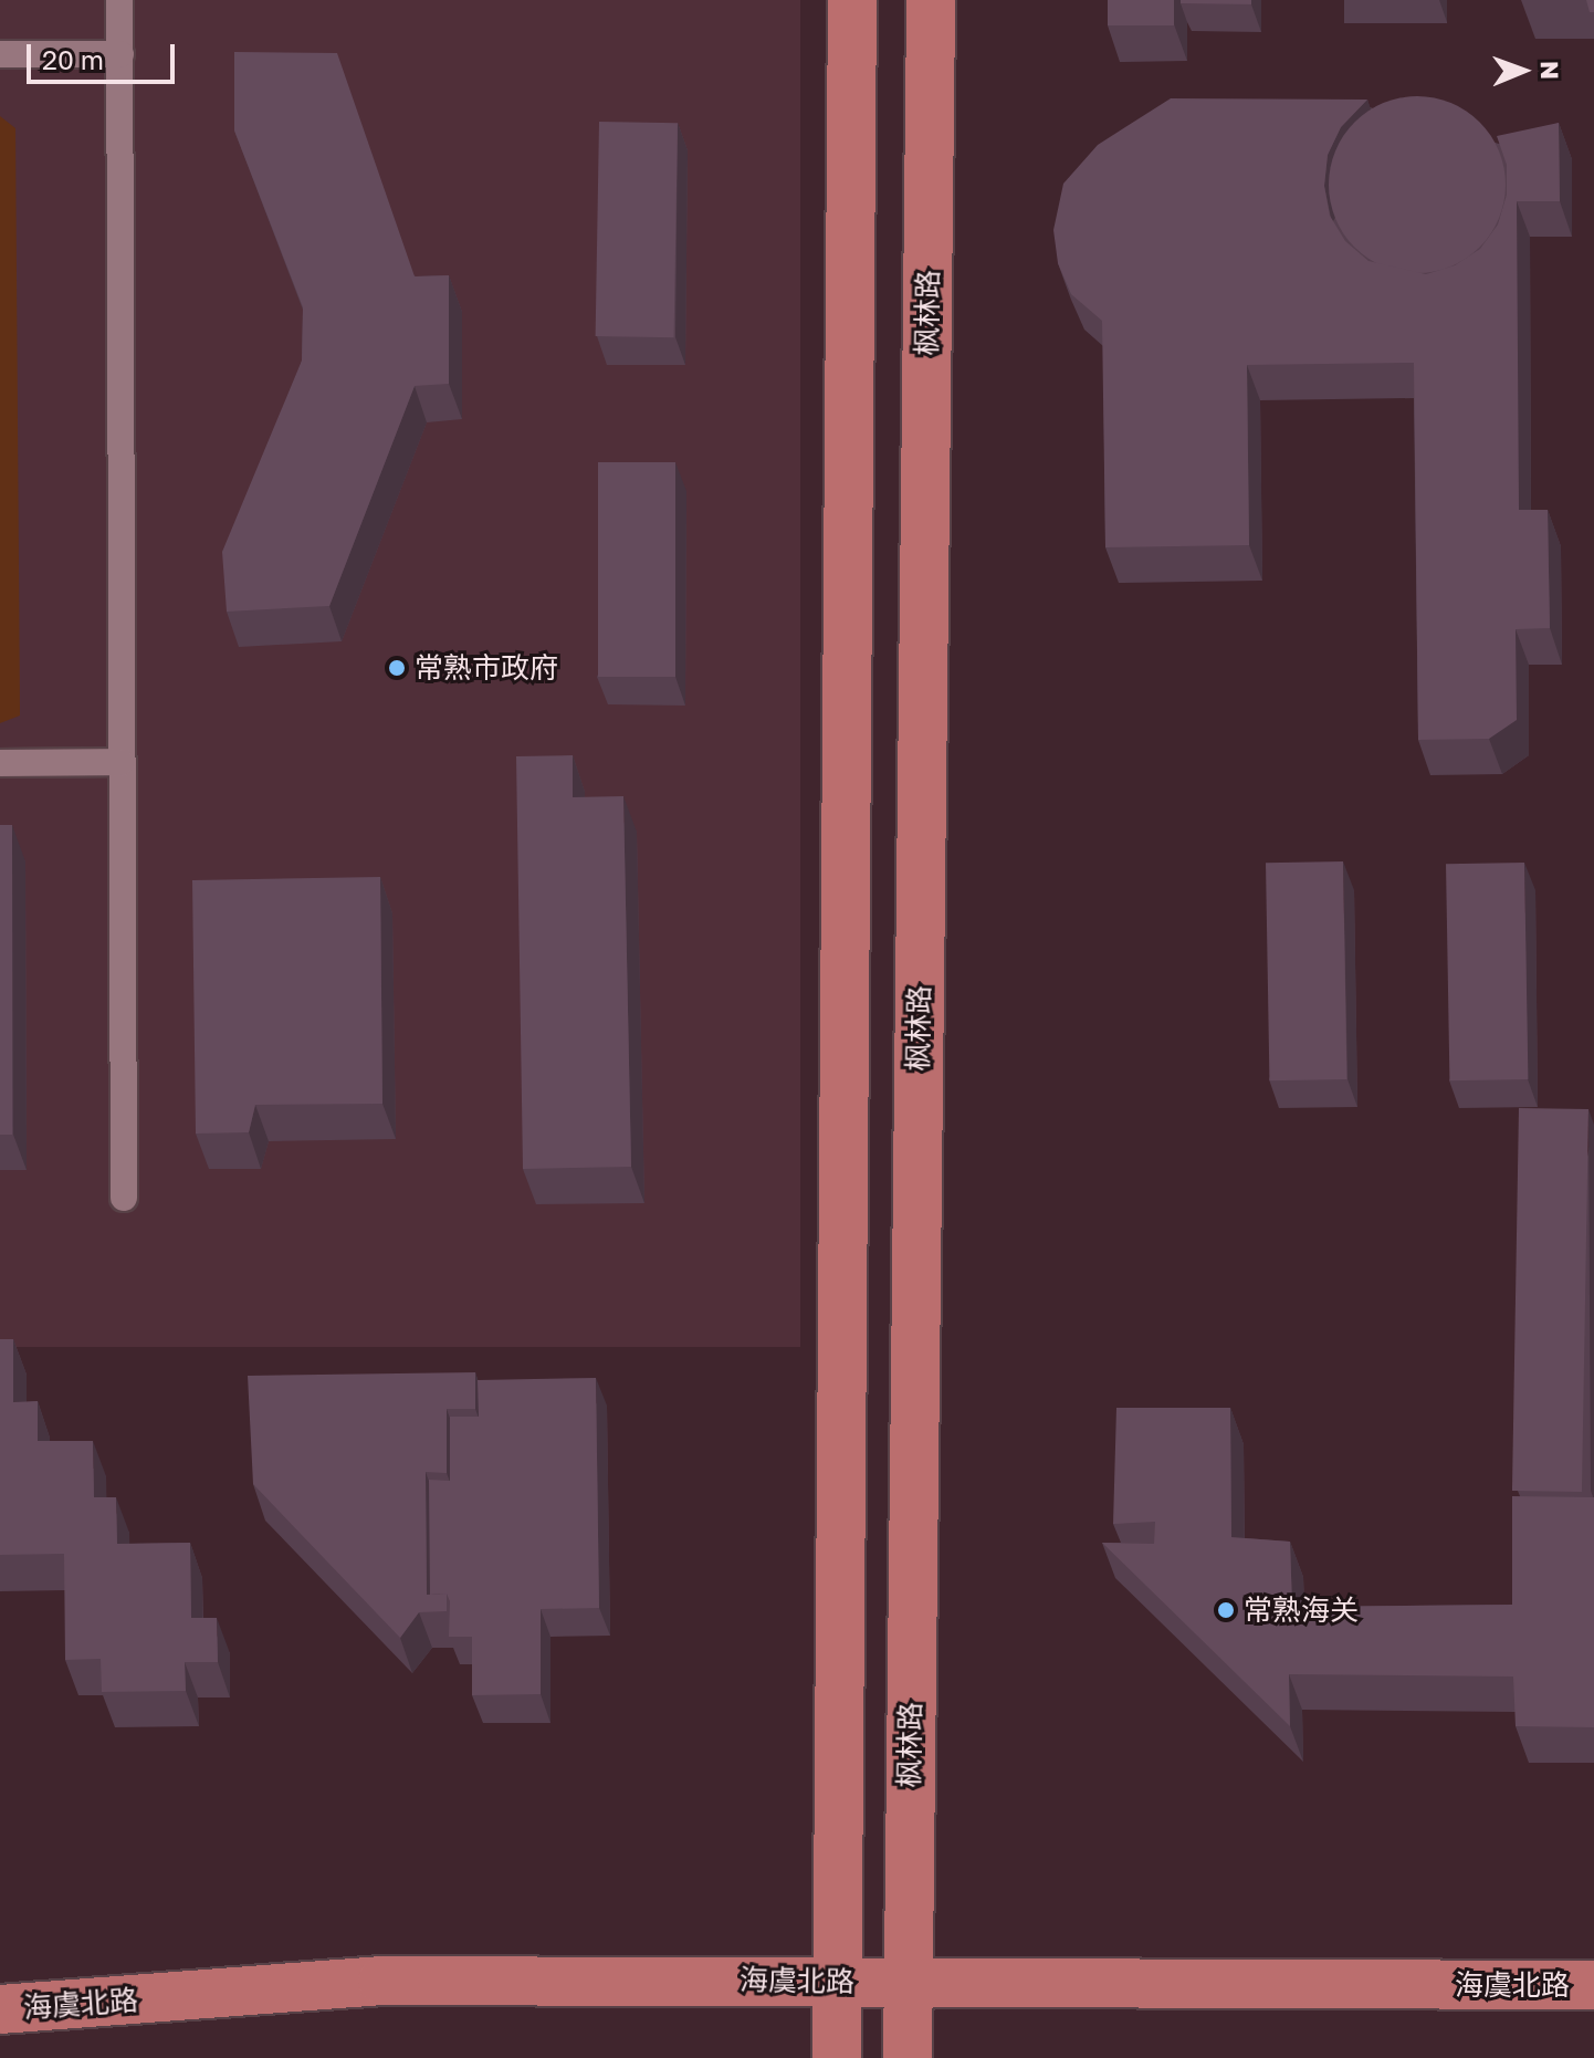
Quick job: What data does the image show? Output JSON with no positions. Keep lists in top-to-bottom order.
{
  "streets": {
    "main road": ["枫林路", "海虞北路"]
  },
  "crossings": [
    ["枫林路", "海虞北路"]
  ],
  "places": ["常熟市政府", "常熟海关"],
  "scale_bar": "20 m",
  "north": "right"
}
